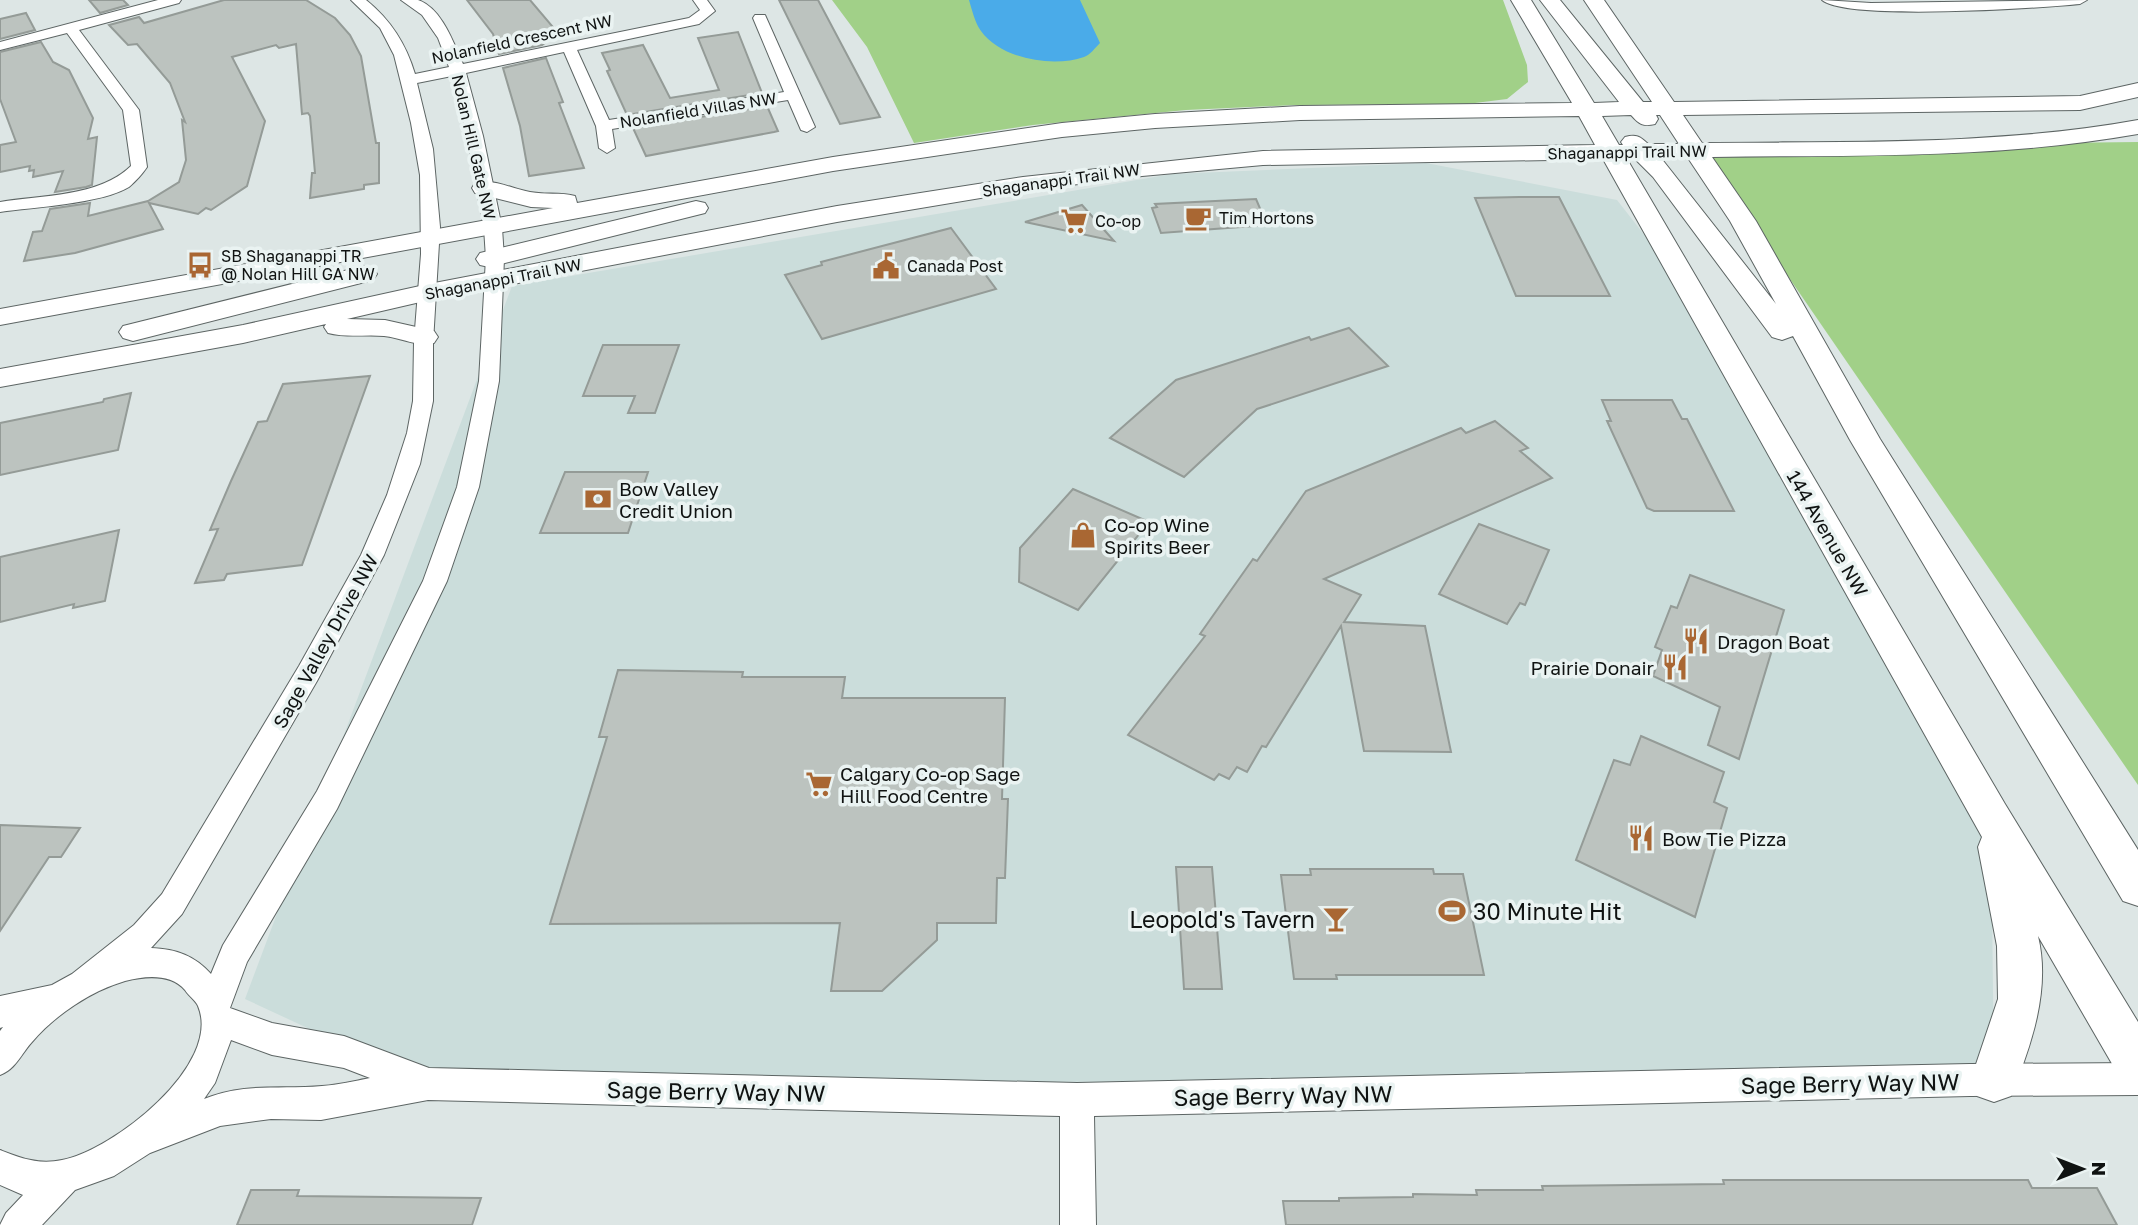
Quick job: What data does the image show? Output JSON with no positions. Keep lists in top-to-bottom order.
{
  "streets": {
    "main road": ["Shaganappi Trail NW", "144 Avenue NW"],
    "street": [
      "Nolanfield Crescent NW",
      "Nolanfield Villas NW",
      "Nolan Hill Gate NW",
      "Sage Valley Drive NW",
      "Sage Berry Way NW"
    ]
  },
  "crossings": [
    ["Nolanfield Crescent NW", "Nolanfield Villas NW"],
    ["Nolanfield Crescent NW", "Nolan Hill Gate NW"],
    ["Shaganappi Trail NW", "144 Avenue NW"],
    ["Shaganappi Trail NW", "Sage Valley Drive NW"]
  ],
  "places": {
    "cafe": ["Tim Hortons"],
    "supermarket": ["Co-op", "Calgary Co-op Sage Hill Food Centre"],
    "bus stop": ["SB Shaganappi TR @ Nolan Hill GA NW"],
    "public building": ["Canada Post"],
    "bank": ["Bow Valley Credit Union"],
    "shop": ["Co-op Wine Spirits Beer"],
    "restaurant": ["Dragon Boat", "Prairie Donair", "Bow Tie Pizza"],
    "sports": ["30 Minute Hit"],
    "bar": ["Leopold's Tavern"]
  },
  "north": "right"
}
